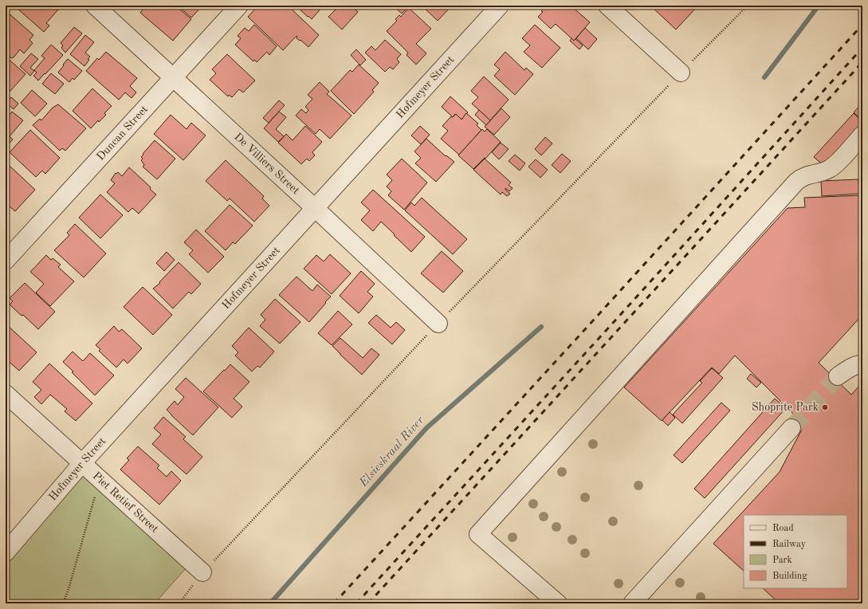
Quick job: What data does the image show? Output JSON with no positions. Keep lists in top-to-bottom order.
{
  "streets": {
    "street": [
      "Hofmeyer Street",
      "Duncan Street",
      "De Villiers Street",
      "Piet Retief Street"
    ]
  },
  "crossings": [
    ["Hofmeyer Street", "De Villiers Street"],
    ["Hofmeyer Street", "Piet Retief Street"],
    ["Duncan Street", "De Villiers Street"]
  ],
  "water": ["Elsieskraal River"],
  "places": ["Shoprite Park"],
  "legend": [
    "Road",
    "Railway",
    "Park",
    "Building"
  ]
}
